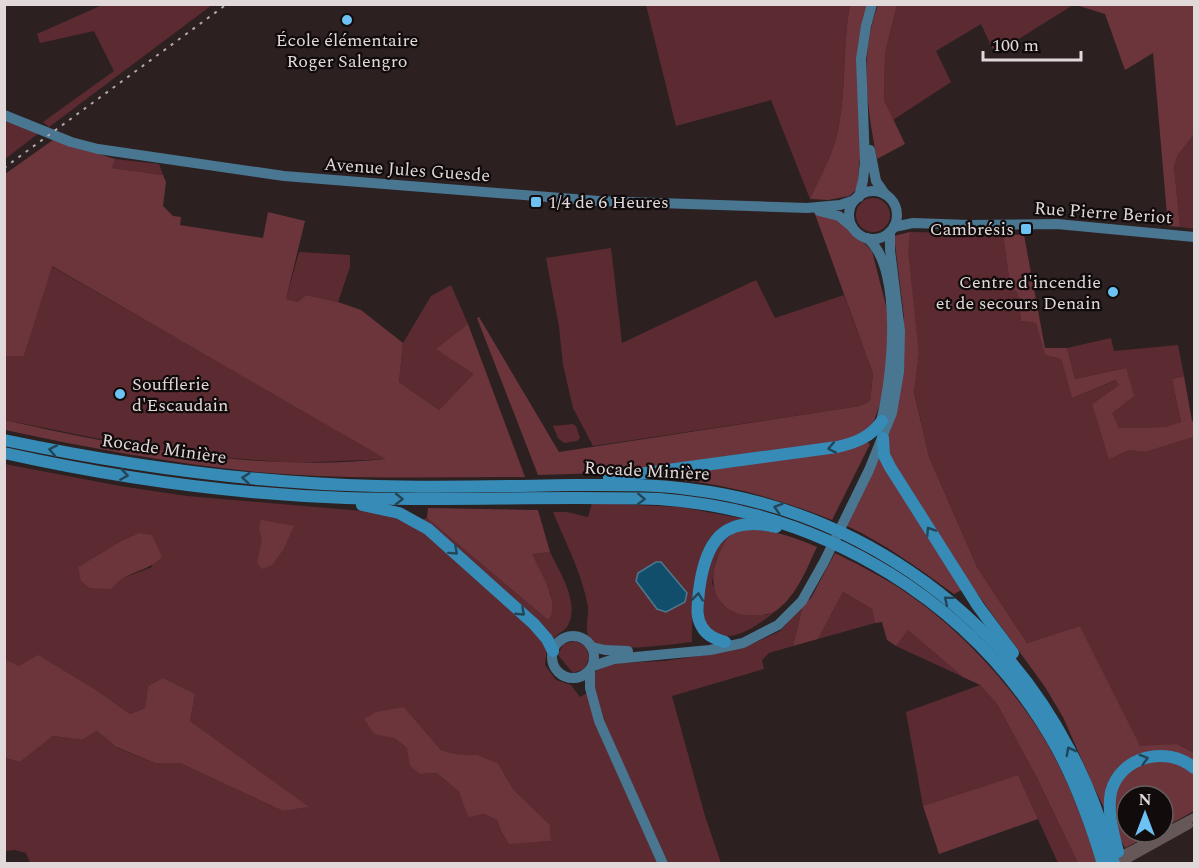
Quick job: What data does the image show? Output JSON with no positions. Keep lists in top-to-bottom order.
{
  "streets": {
    "highway": ["Rocade Minière"],
    "main road": ["Avenue Jules Guesde", "Rue Pierre Beriot"]
  },
  "places": {
    "other": ["École élémentaire Roger Salengro", "Centre d'incendie et de secours Denain", "Soufflerie d'Escaudain"],
    "transit": ["1/4 de 6 Heures", "Cambrésis"]
  },
  "scale_bar": "100 m",
  "north": "top"
}
